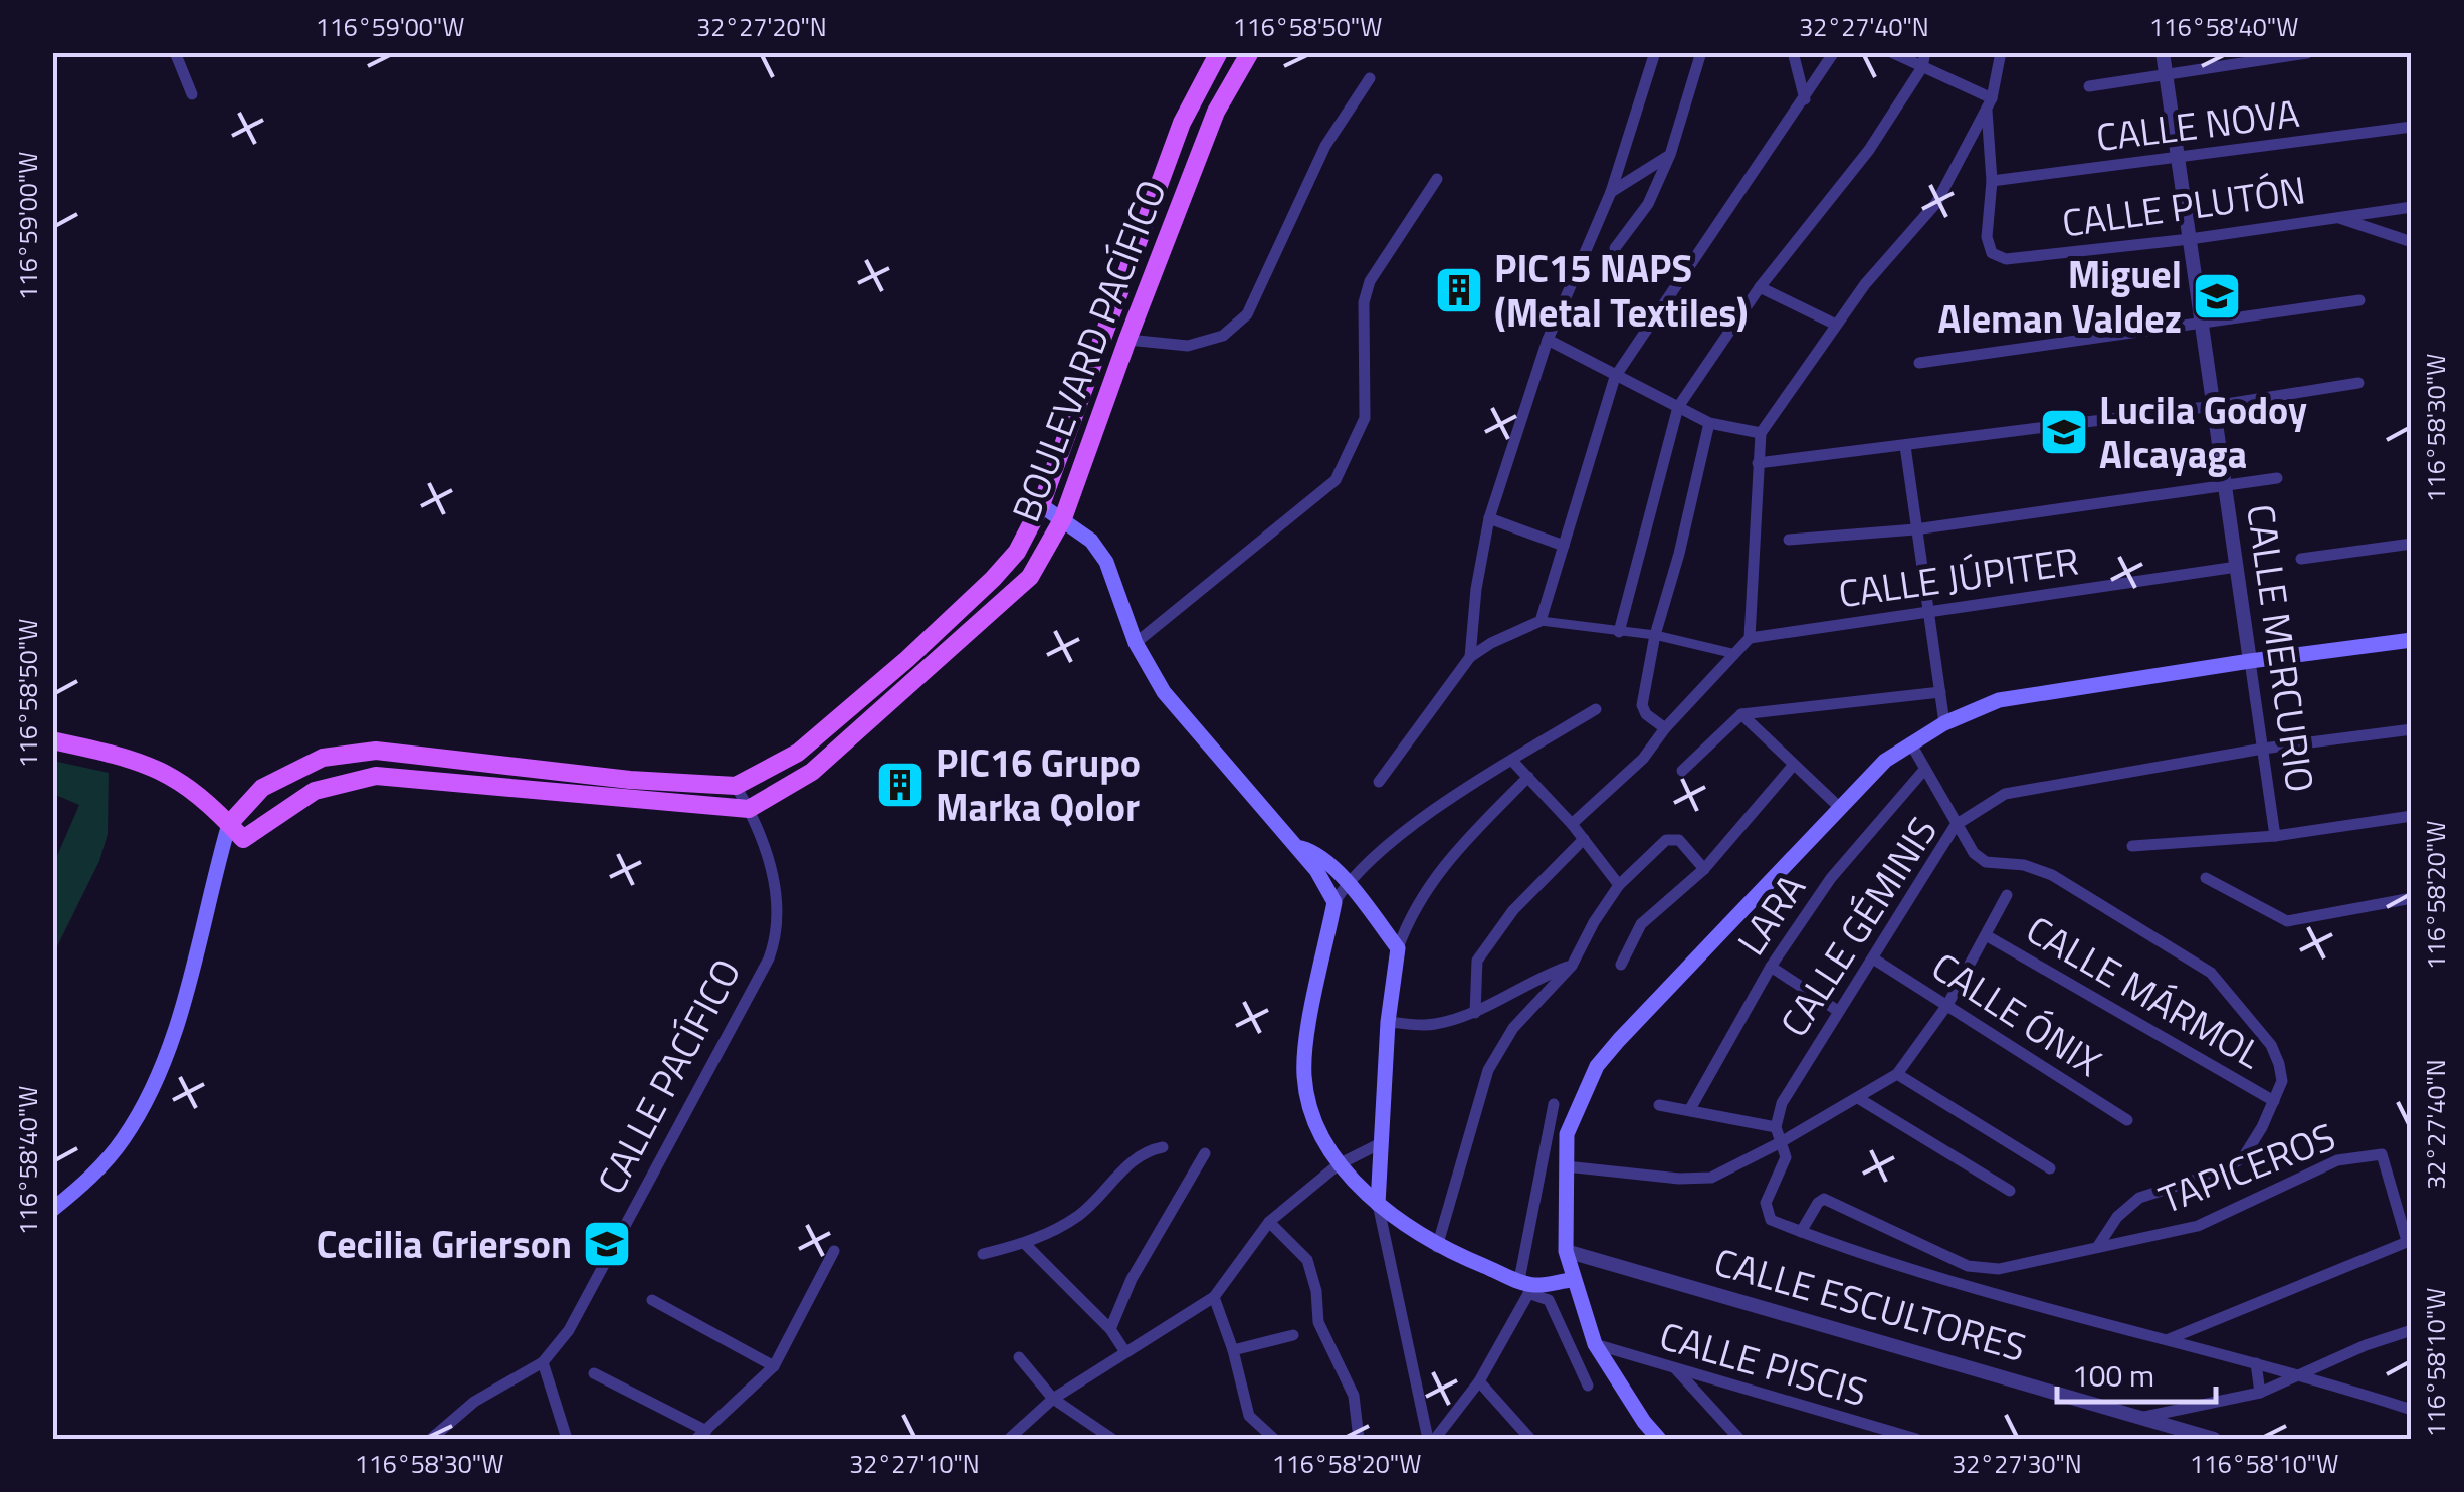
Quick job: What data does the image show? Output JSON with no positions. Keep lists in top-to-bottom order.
{
  "streets": {
    "main road": ["BOULEVARD PACÍFICO"],
    "street": [
      "CALLE NOVA",
      "CALLE PLUTÓN",
      "CALLE JÚPITER",
      "CALLE MERCURIO",
      "LARA",
      "CALLE GÉMINIS",
      "CALLE MÁRMOL",
      "CALLE ÓNIX",
      "CALLE PACÍFICO",
      "TAPICEROS",
      "CALLE ESCULTORES",
      "CALLE PISCIS"
    ]
  },
  "crossings": [
    ["CALLE NOVA", "CALLE PLUTÓN"],
    ["CALLE NOVA", "CALLE MERCURIO"],
    ["CALLE PLUTÓN", "CALLE MERCURIO"],
    ["BOULEVARD PACÍFICO", "CALLE PACÍFICO"],
    ["CALLE JÚPITER", "CALLE MERCURIO"],
    ["CALLE MERCURIO", "CALLE GÉMINIS"],
    ["CALLE GÉMINIS", "CALLE ÓNIX"]
  ],
  "places": {
    "building": ["PIC15 NAPS (Metal Textiles)", "PIC16 Grupo Marka Qolor"],
    "school or university": ["Miguel Aleman Valdez", "Lucila Godoy Alcayaga", "Cecilia Grierson"]
  },
  "scale_bar": "100 m",
  "coordinates": [
    "116°59'00\"W",
    "32°27'20\"N",
    "116°58'50\"W",
    "32°27'40\"N",
    "116°58'40\"W",
    "116°58'30\"W",
    "116°58'20\"W",
    "116°58'10\"W",
    "32°27'10\"N",
    "32°27'30\"N"
  ]
}
